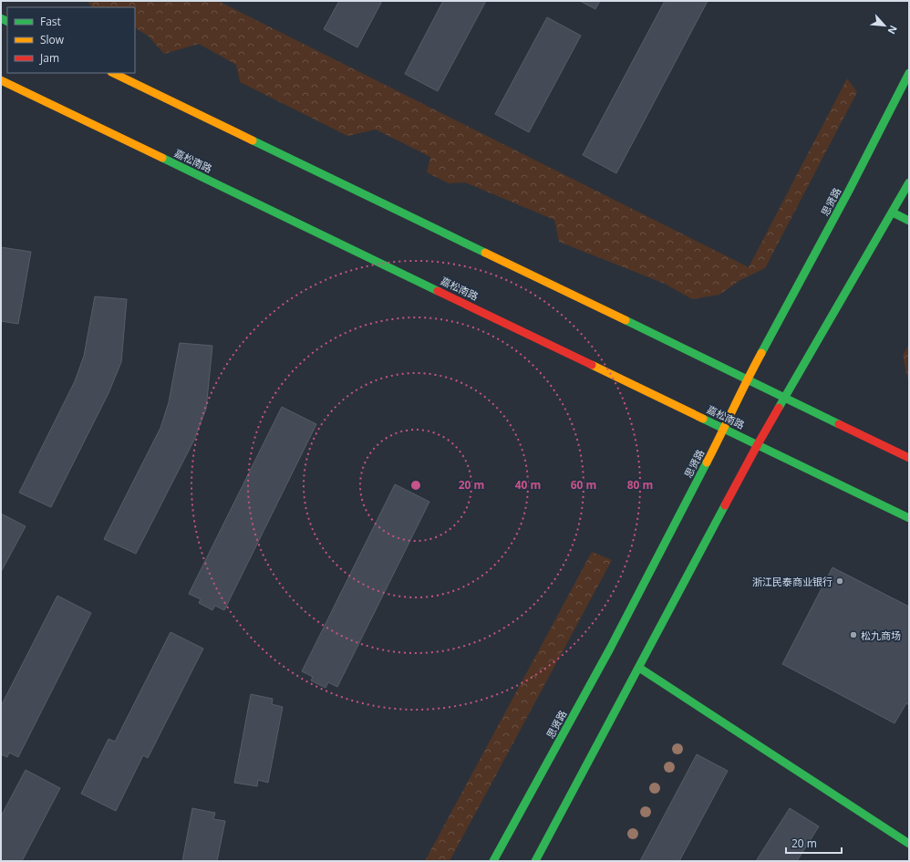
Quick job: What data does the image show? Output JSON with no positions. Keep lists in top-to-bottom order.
{
  "streets": {
    "main road": ["嘉松南路", "思贤路"]
  },
  "crossings": [
    ["嘉松南路", "思贤路"]
  ],
  "places": ["浙江民泰商业银行", "松九商场"],
  "legend": ["Fast", "Slow", "Jam"],
  "scale_bar": "20 m",
  "north": "bottom right",
  "rings": [
    "20 m",
    "40 m",
    "60 m",
    "80 m"
  ]
}
